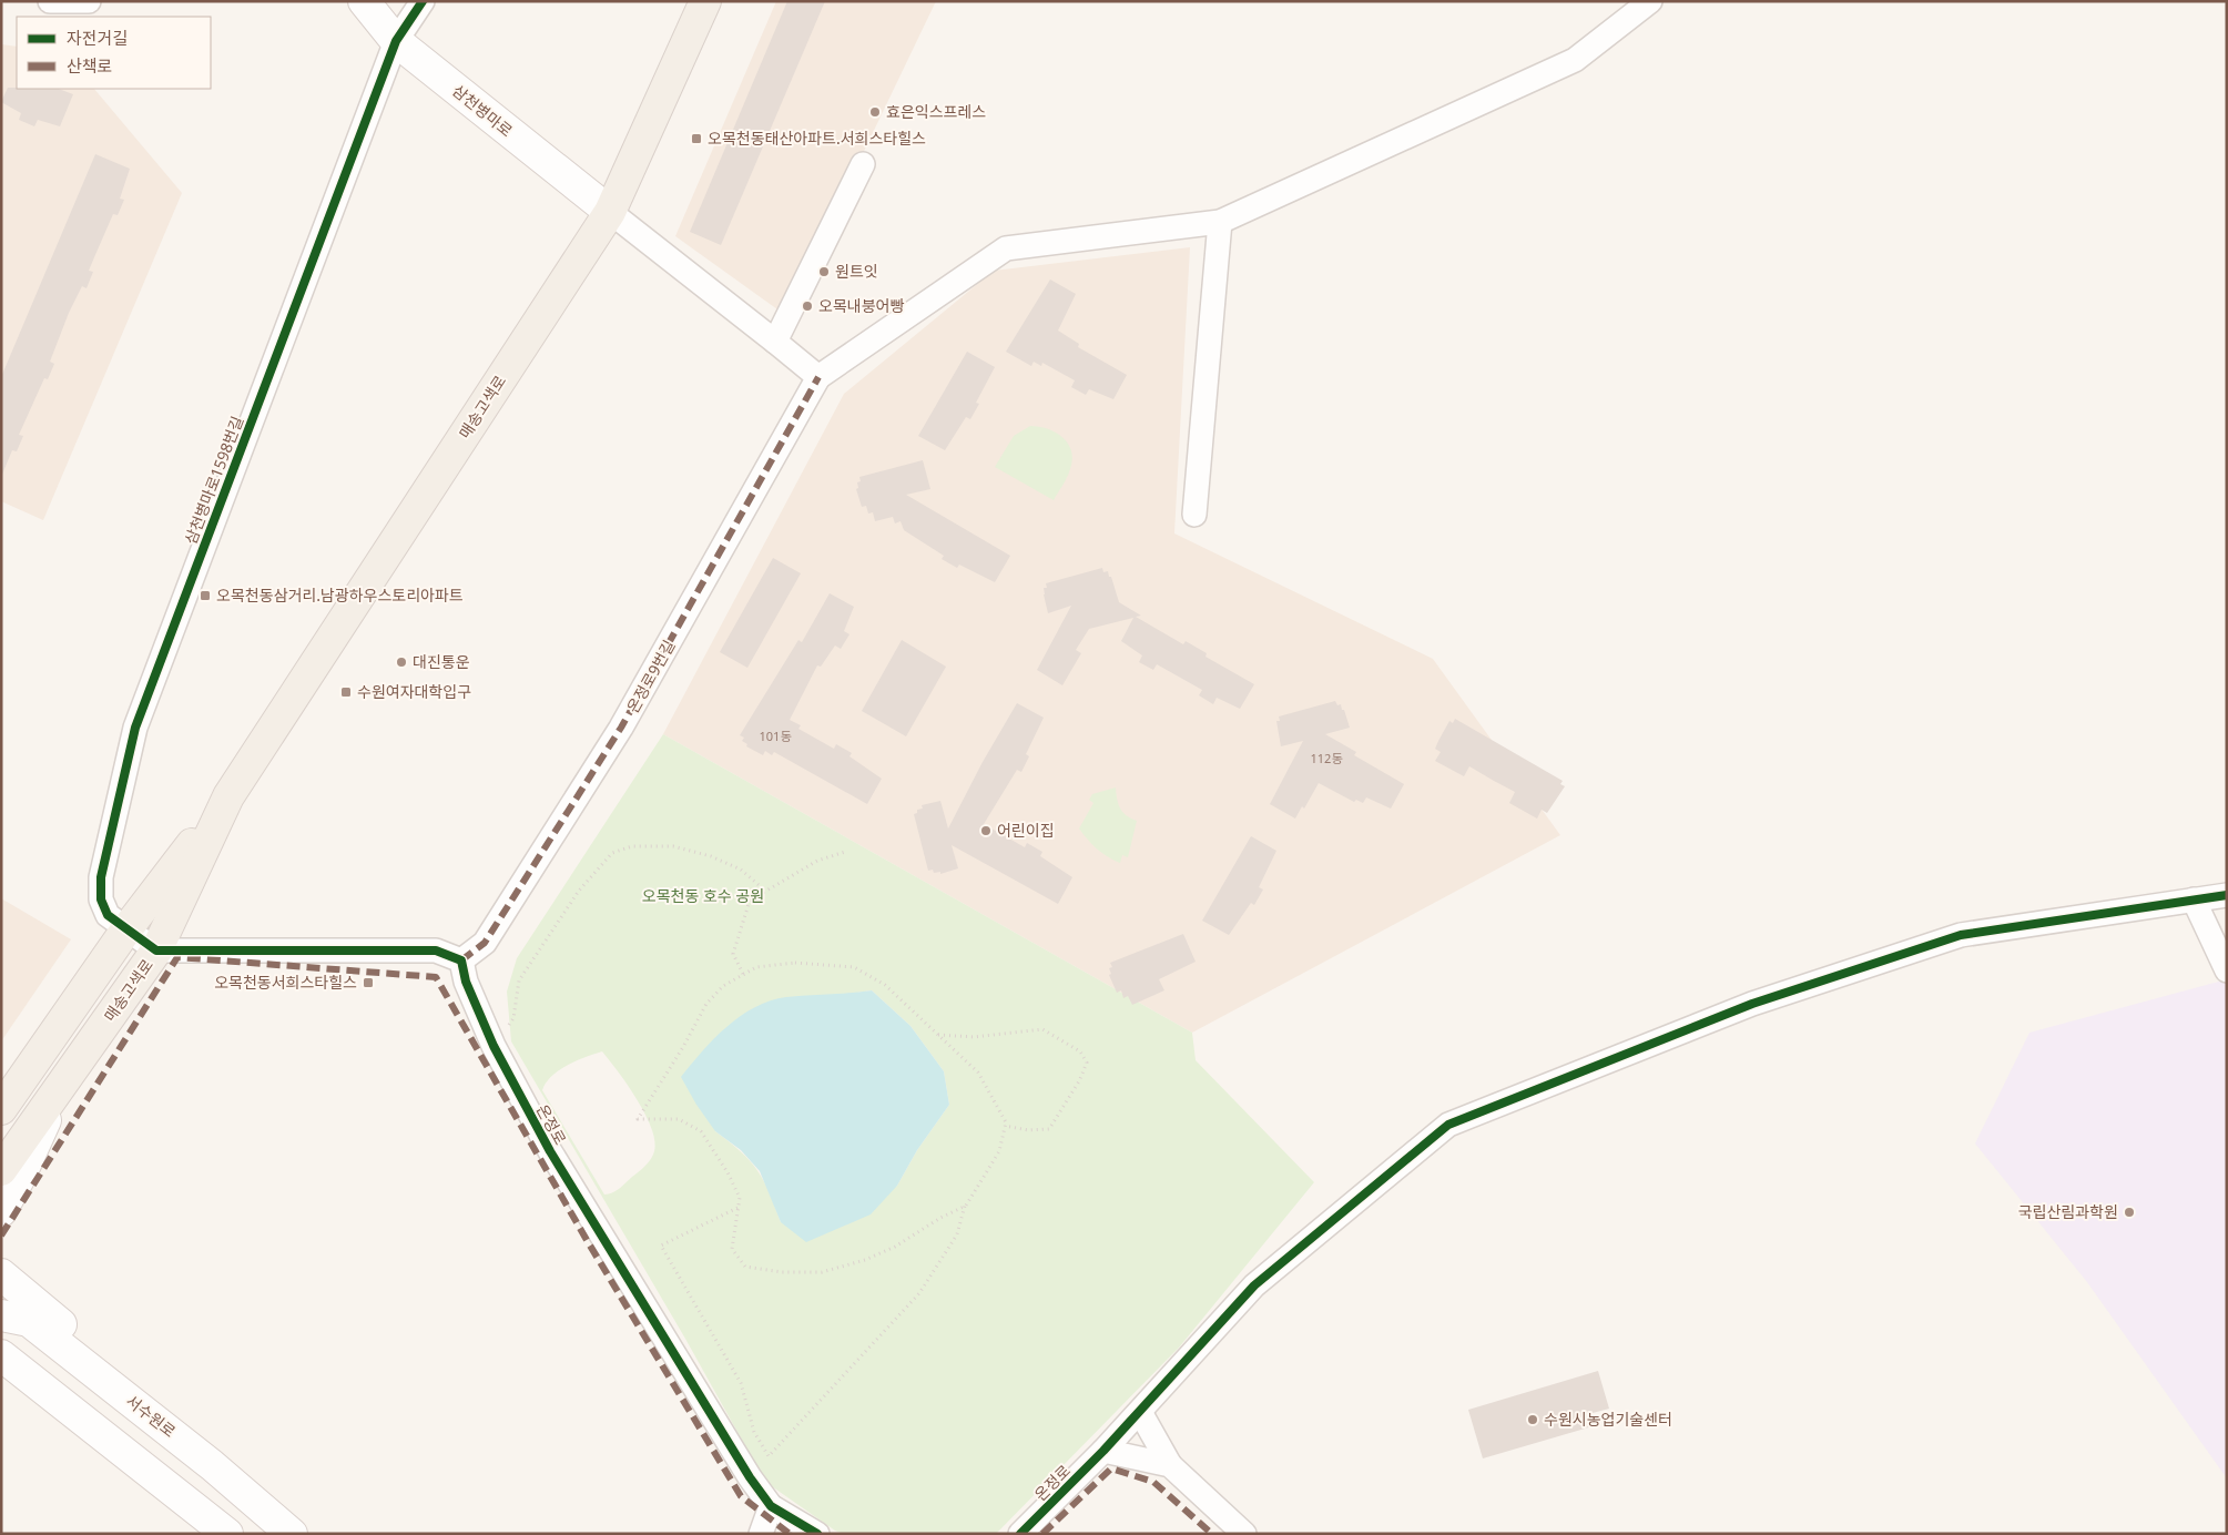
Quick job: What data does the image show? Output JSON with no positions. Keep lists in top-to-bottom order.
{
  "streets": {
    "main road": ["매송고색로"],
    "street": [
      "삼천병마로",
      "삼천병마로1598번길",
      "온정로9번길",
      "온정로",
      "서수원로"
    ]
  },
  "crossings": [
    ["삼천병마로", "매송고색로"],
    ["삼천병마로", "삼천병마로1598번길"],
    ["매송고색로", "삼천병마로1598번길"],
    ["온정로9번길", "온정로"]
  ],
  "parks": ["오목천동 호수 공원"],
  "places": {
    "other": [
      "효은익스프레스",
      "원트잇",
      "오목내붕어빵",
      "대진통운",
      "어린이집",
      "국립산림과학원",
      "수원시농업기술센터"
    ],
    "transit": [
      "오목천동태산아파트.서희스타힐스",
      "오목천동삼거리.남광하우스토리아파트",
      "수원여자대학입구",
      "오목천동서희스타힐스"
    ]
  },
  "house_numbers": ["101동", "112동"],
  "legend": ["자전거길", "산책로"]
}
